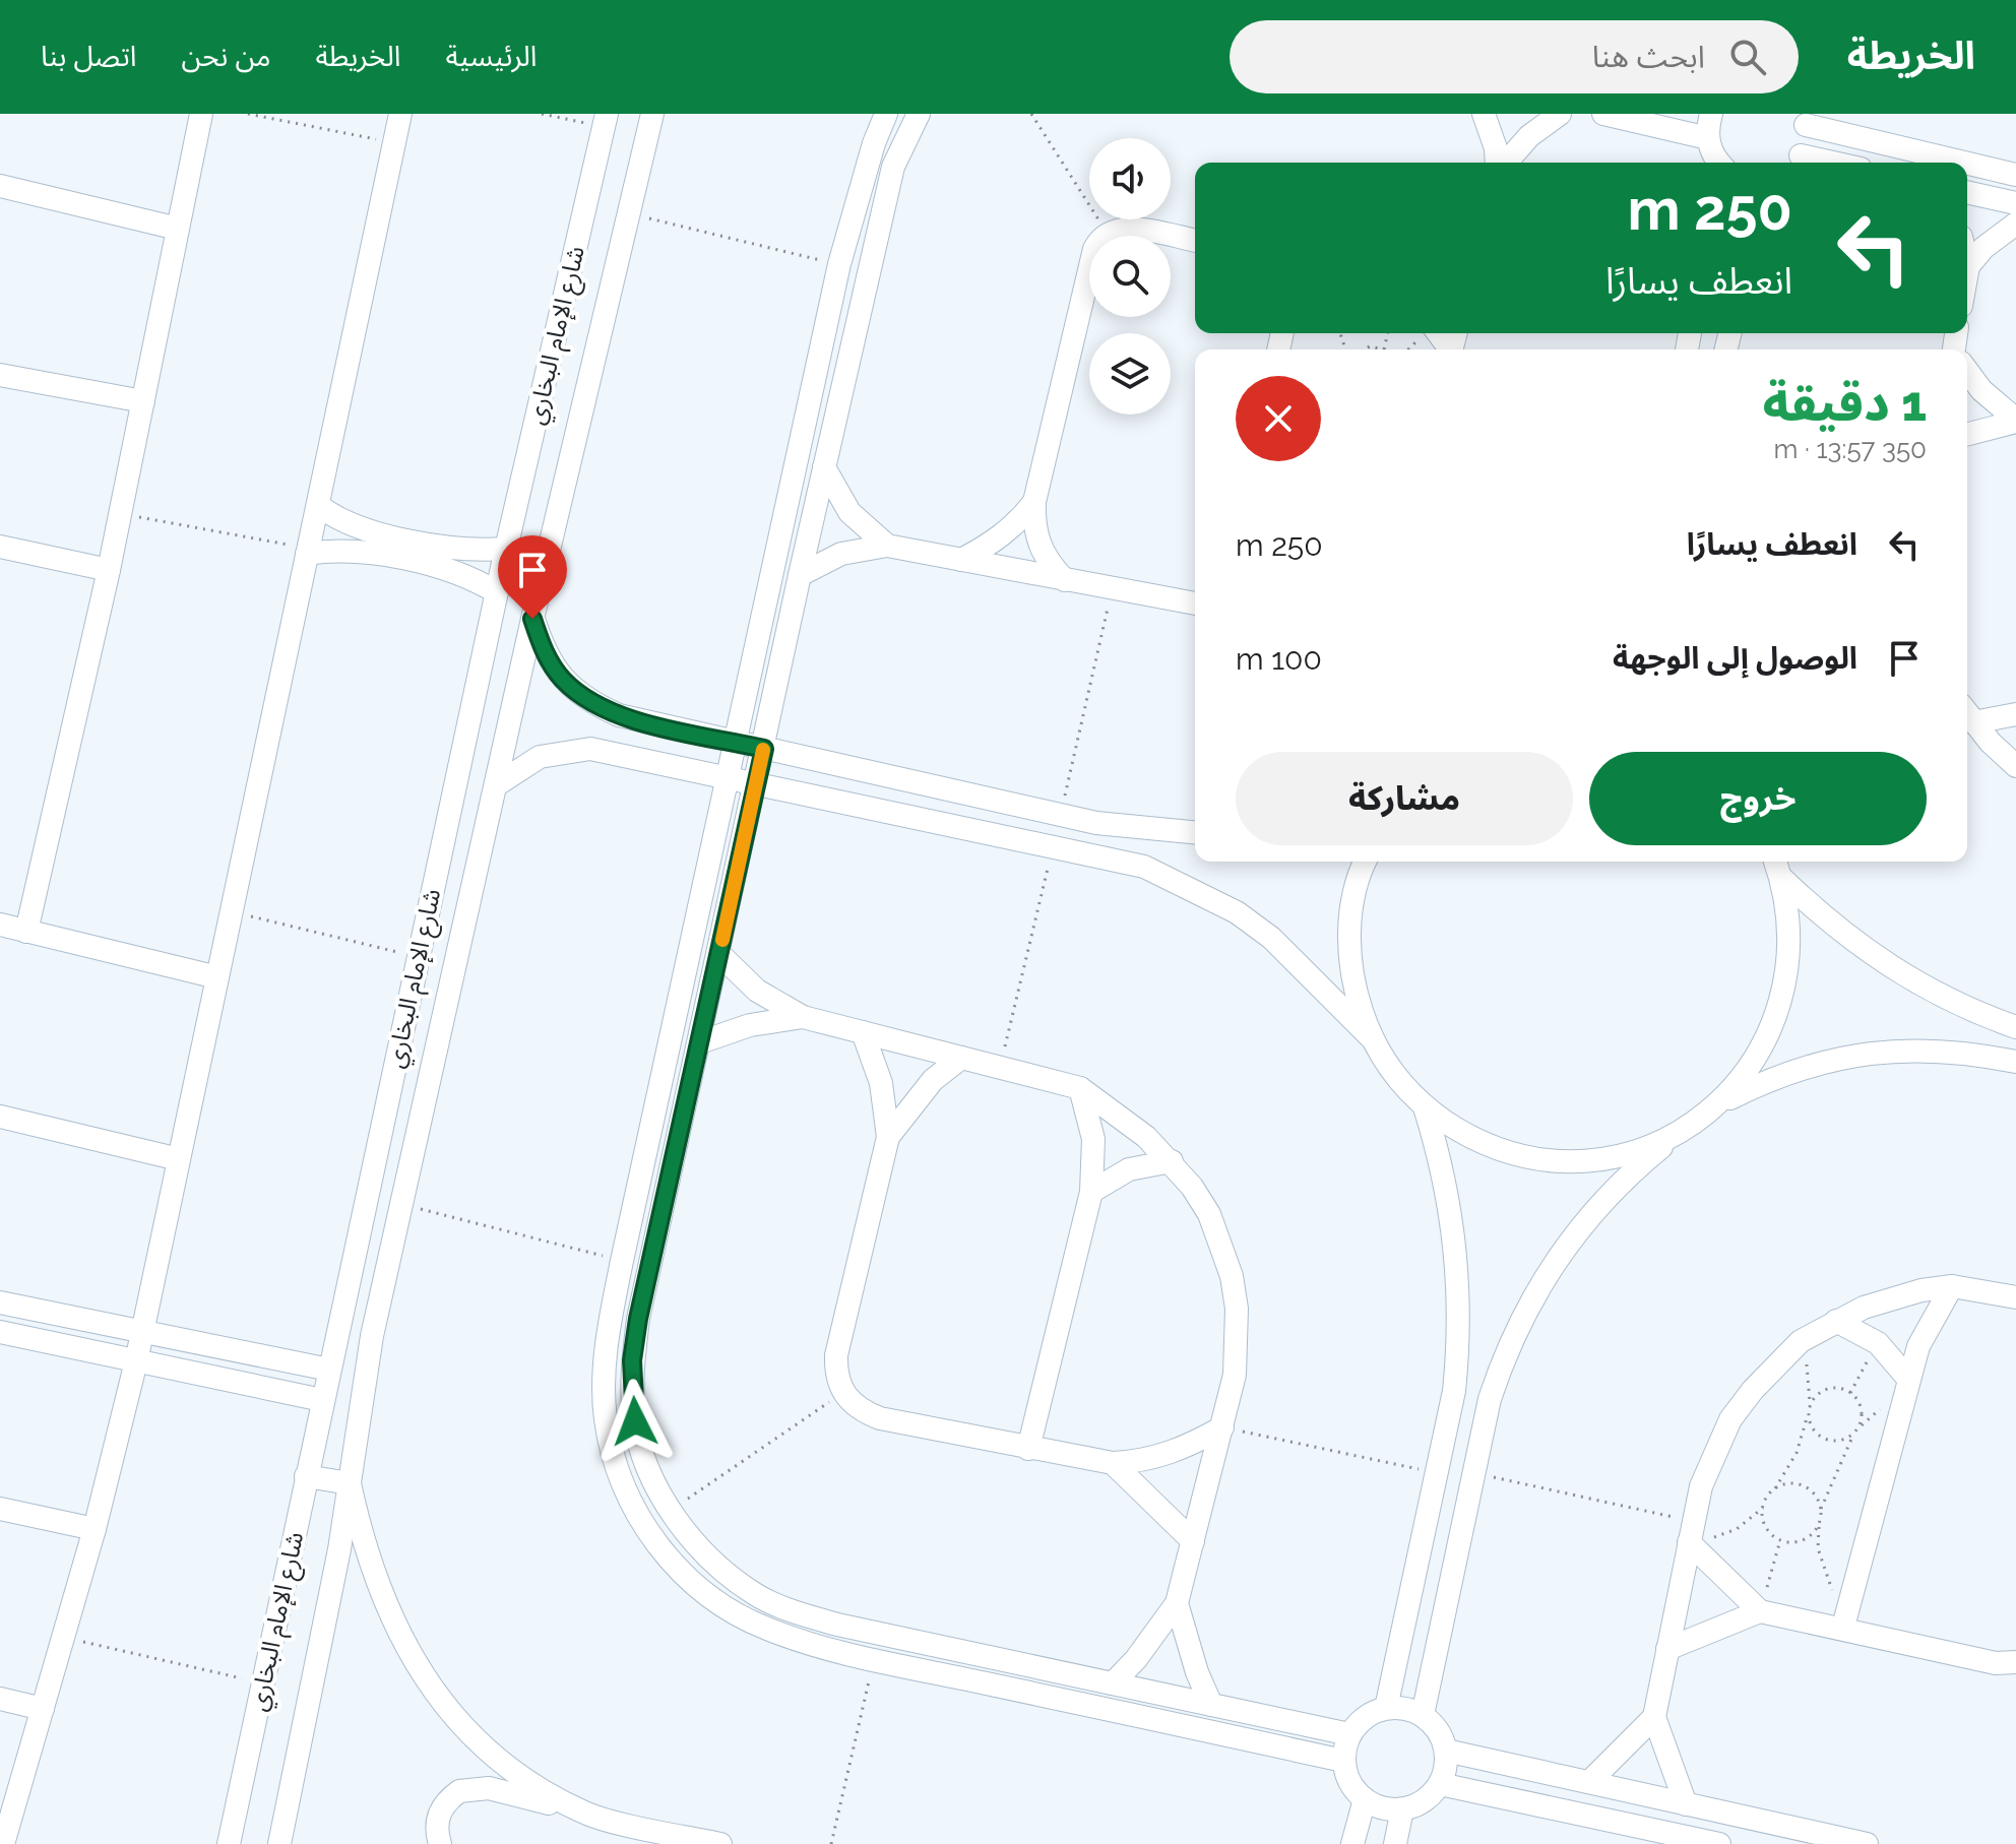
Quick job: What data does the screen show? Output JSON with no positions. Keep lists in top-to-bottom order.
{
  "streets": {
    "street": ["شارع الإمام البخاري"]
  },
  "page": {
    "header": "الخريطة",
    "search": "ابحث هنا",
    "nav": [
      "الرئيسية",
      "الخريطة",
      "من نحن",
      "اتصل بنا"
    ],
    "turn": ["250 m", "انعطف يسارًا"],
    "heading": ["1 دقيقة", "350 m · 13:57"],
    "list": [
      {
        "name": "انعطف يسارًا",
        "value": "250 m"
      },
      {
        "name": "الوصول إلى الوجهة",
        "value": "100 m"
      }
    ],
    "buttons": ["خروج", "مشاركة"]
  }
}
